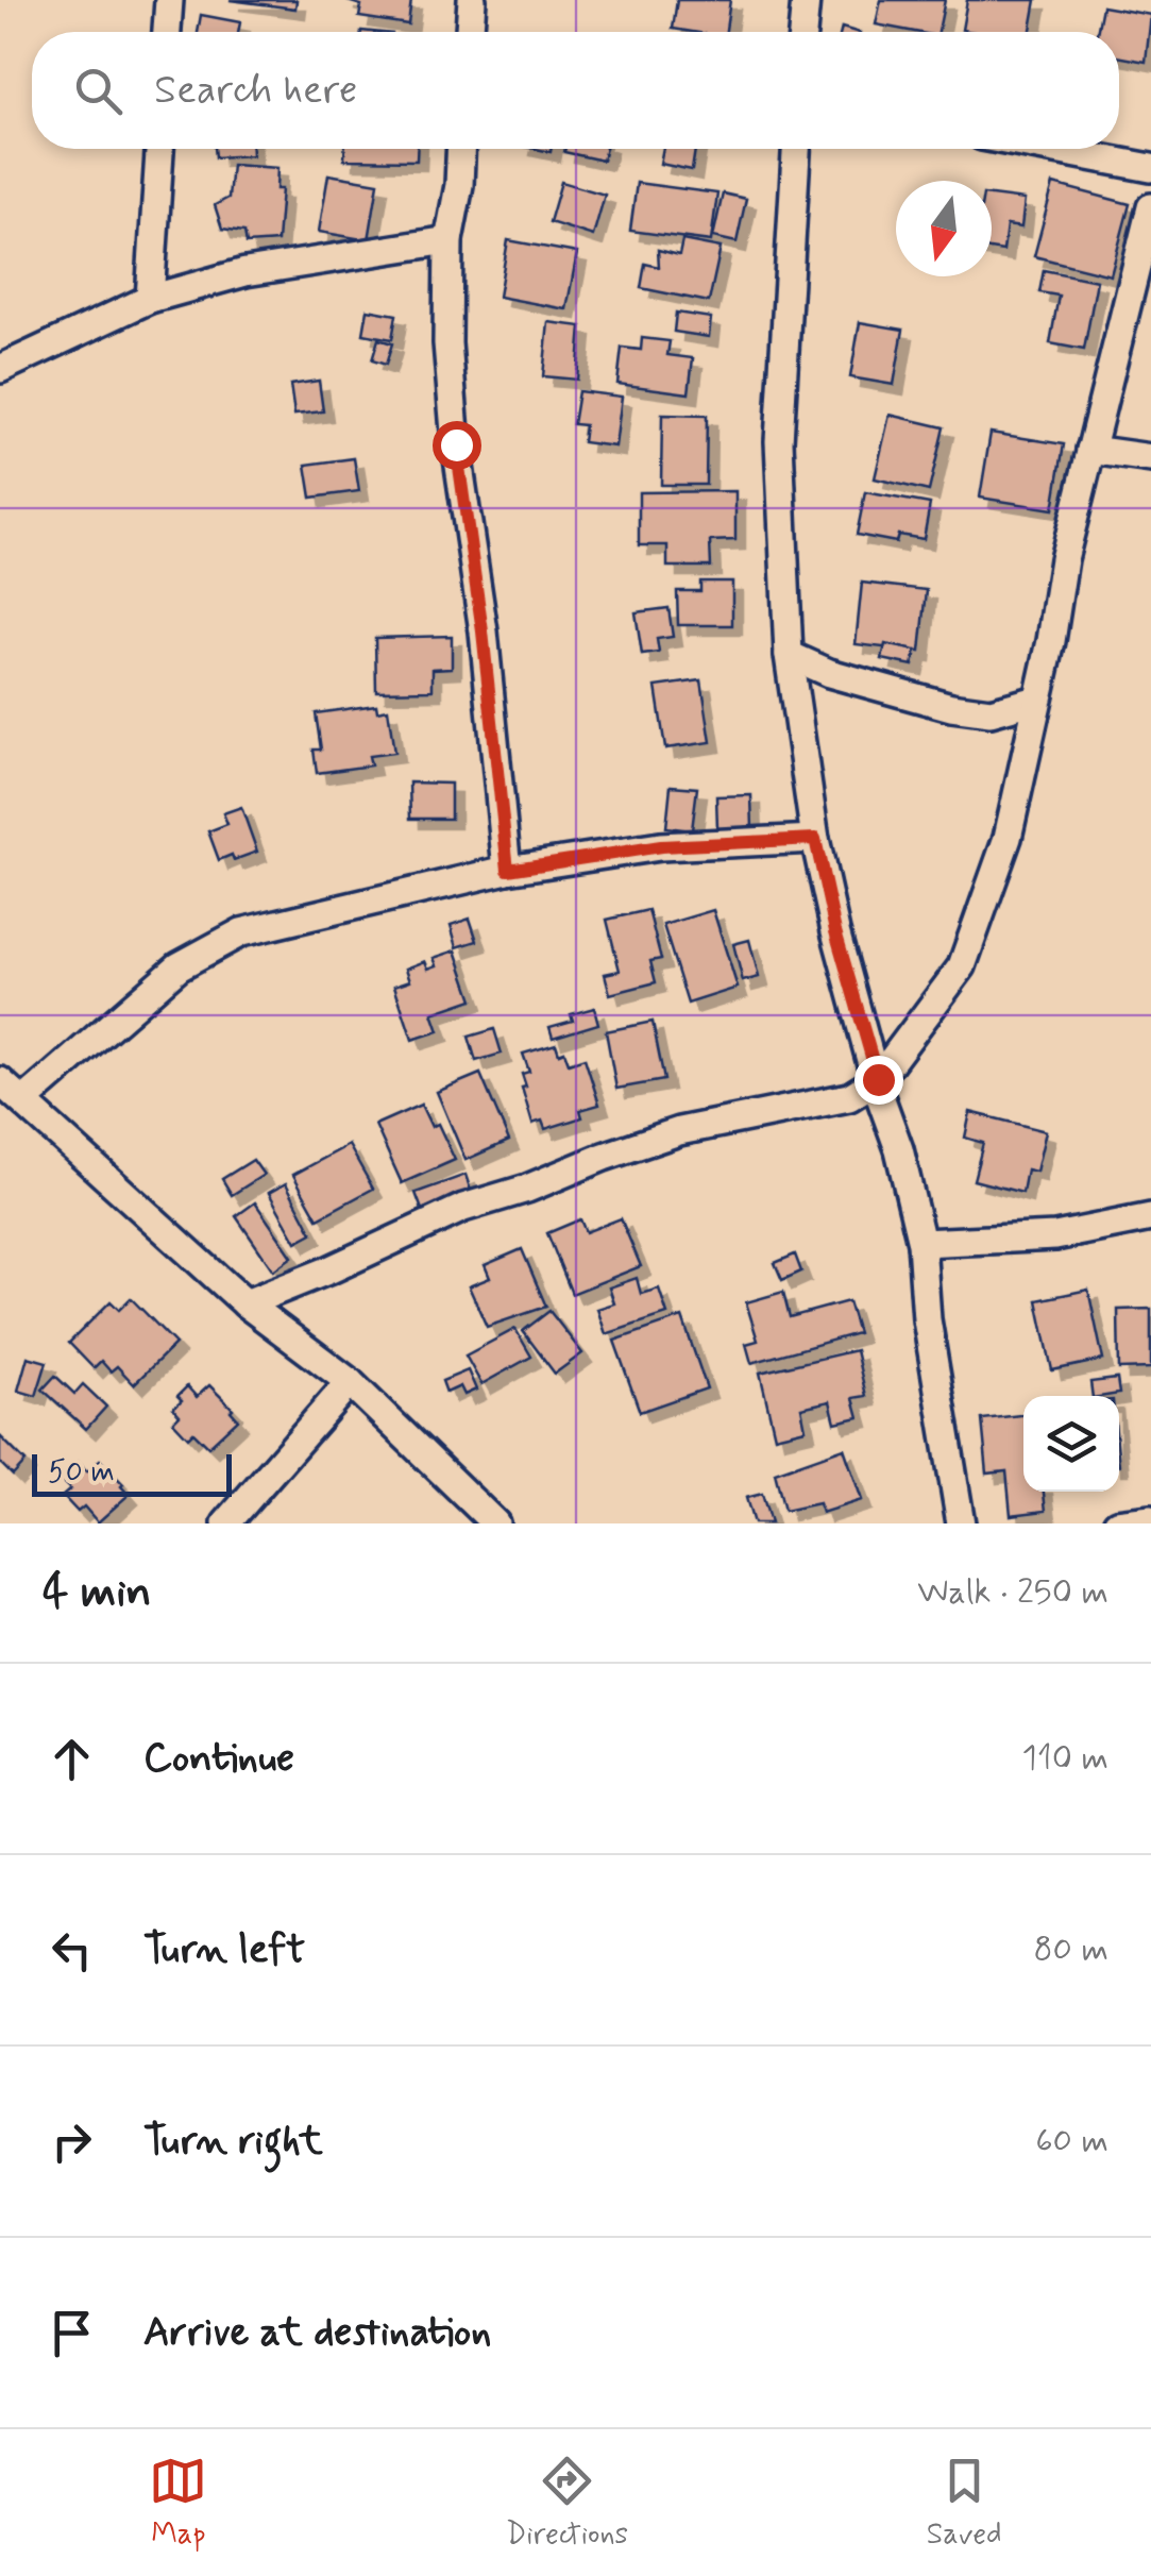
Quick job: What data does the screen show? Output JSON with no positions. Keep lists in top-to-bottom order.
{
  "scale_bar": "50 m",
  "north": "bottom",
  "page": {
    "search": "Search here",
    "scale": "50 m",
    "heading": ["4 min", "Walk · 250 m"],
    "list": [
      ["Continue", "110 m"],
      ["Turn left", "80 m"],
      ["Turn right", "60 m"],
      "Arrive at destination"
    ],
    "nav": ["Map", "Directions", "Saved"]
  }
}
